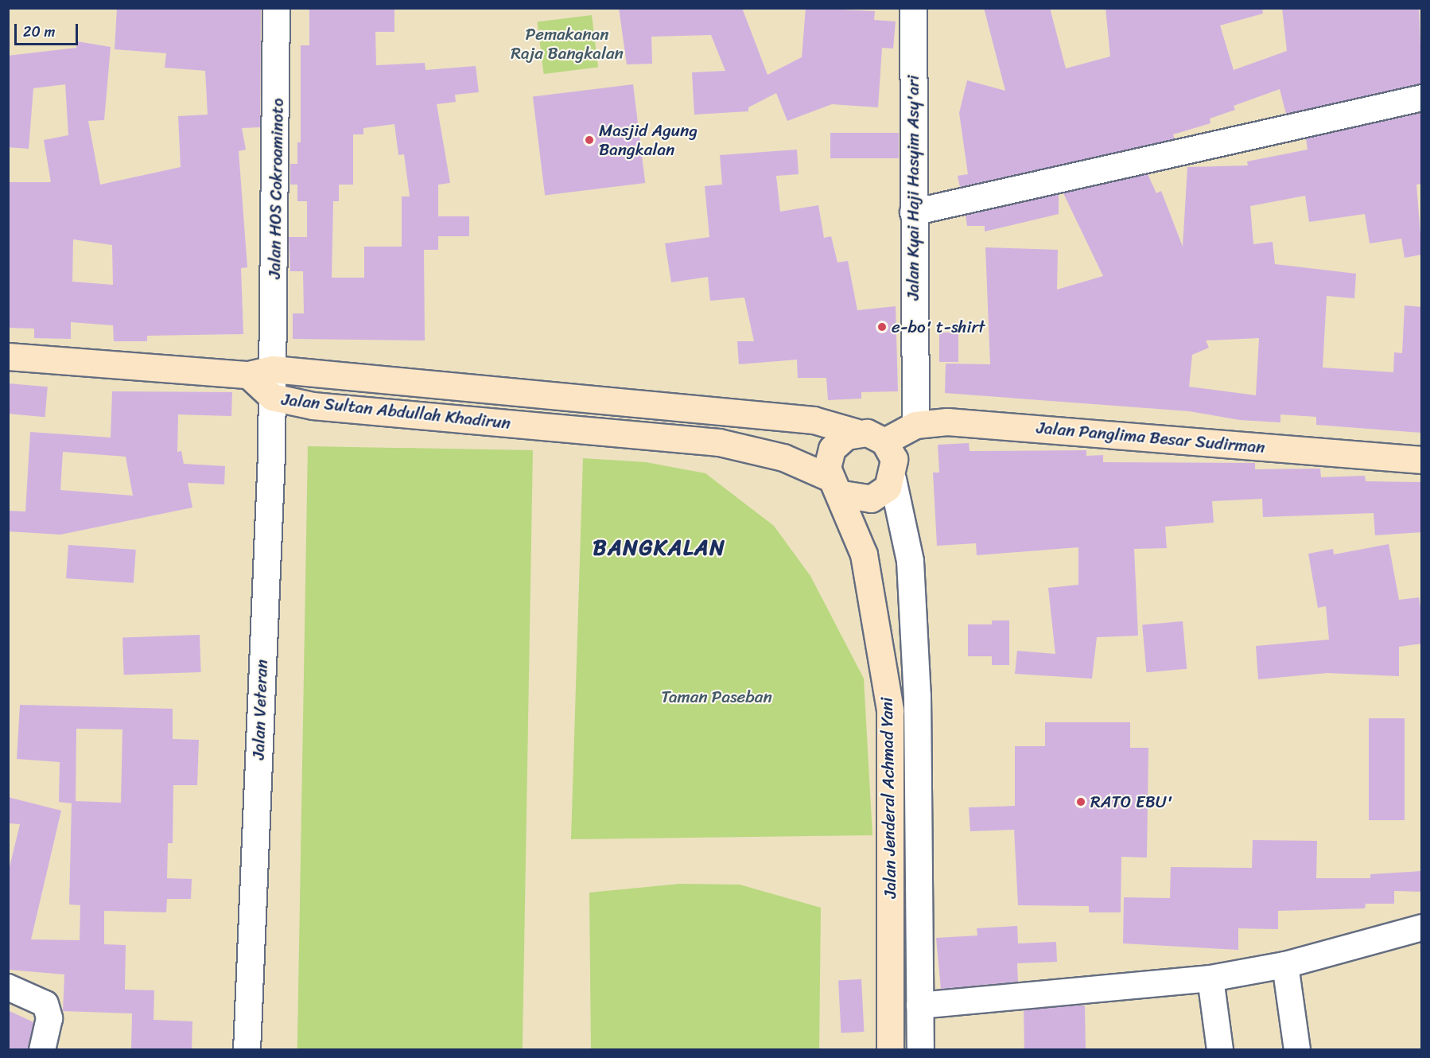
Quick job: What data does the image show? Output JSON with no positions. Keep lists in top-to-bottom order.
{
  "streets": {
    "main road": ["Jalan Sultan Abdullah Khadirun", "Jalan Panglima Besar Sudirman", "Jalan Jenderal Achmad Yani"],
    "street": ["Jalan Kyai Haji Hasyim Asy'ari", "Jalan HOS Cokroaminoto", "Jalan Veteran"]
  },
  "crossings": [
    ["Jalan Kyai Haji Hasyim Asy'ari", "Jalan Panglima Besar Sudirman"],
    ["Jalan HOS Cokroaminoto", "Jalan Sultan Abdullah Khadirun"],
    ["Jalan HOS Cokroaminoto", "Jalan Veteran"],
    ["Jalan Sultan Abdullah Khadirun", "Jalan Panglima Besar Sudirman"],
    ["Jalan Sultan Abdullah Khadirun", "Jalan Veteran"],
    ["Jalan Sultan Abdullah Khadirun", "Jalan Jenderal Achmad Yani"],
    ["Jalan Panglima Besar Sudirman", "Jalan Jenderal Achmad Yani"]
  ],
  "districts": ["BANGKALAN"],
  "parks": ["Pemakanan Raja Bangkalan", "Taman Paseban"],
  "places": ["Masjid Agung Bangkalan", "e-bo' t-shirt", "RATO EBU'"],
  "scale_bar": "20 m"
}
